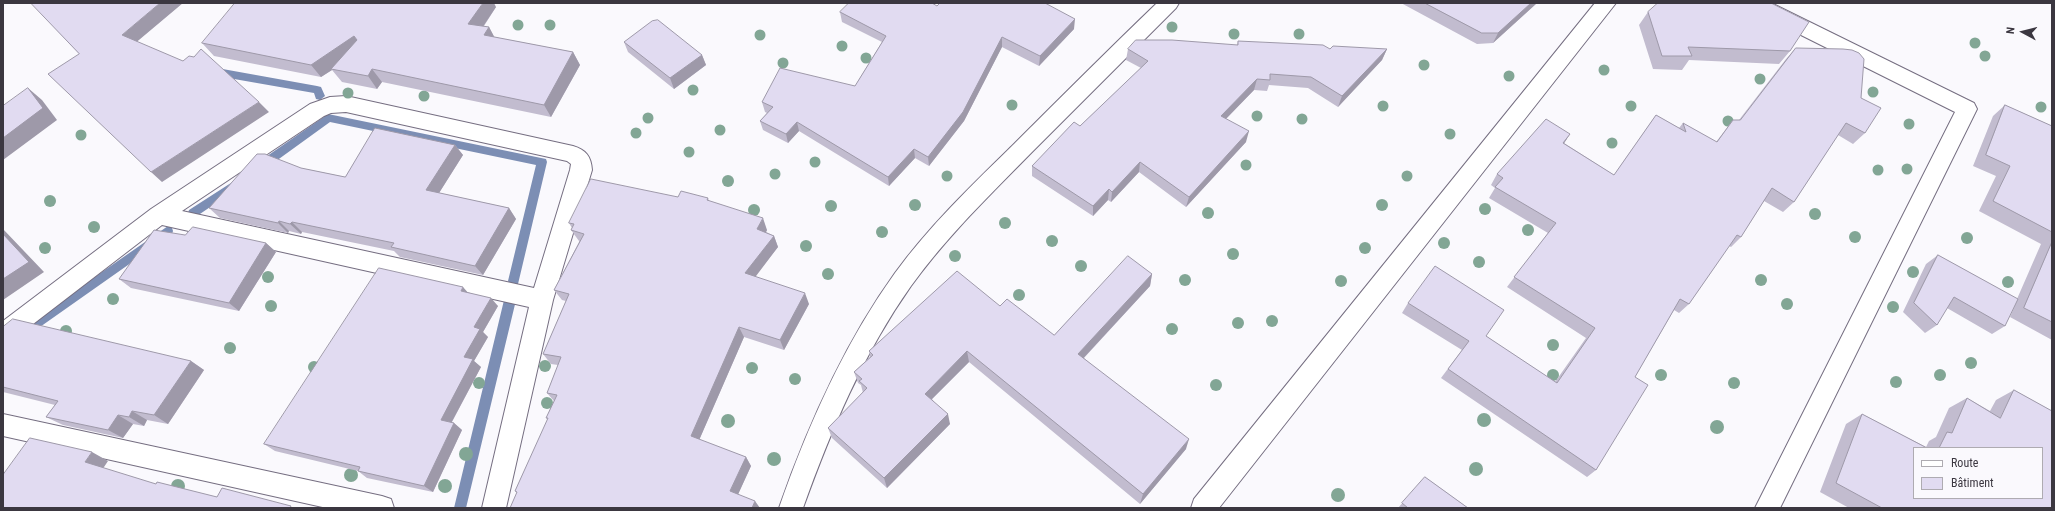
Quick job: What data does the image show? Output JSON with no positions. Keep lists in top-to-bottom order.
{
  "legend": ["Route", "Bâtiment"],
  "north": "left"
}
